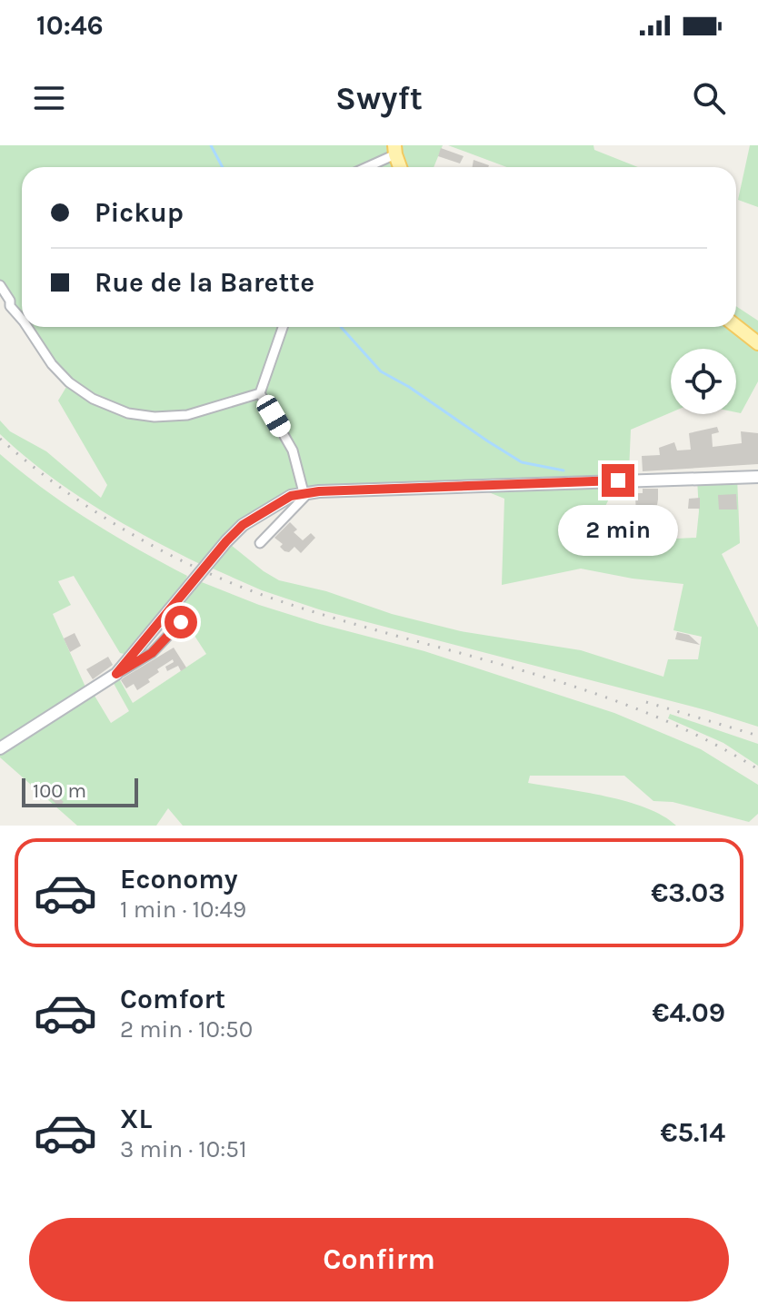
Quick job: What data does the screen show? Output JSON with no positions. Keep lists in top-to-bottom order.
{
  "scale_bar": "100 m",
  "page": {
    "status": "10:46",
    "header": "Swyft",
    "banner": ["Pickup", "Rue de la Barette"],
    "bubble": "2 min",
    "scale": "100 m",
    "list": [
      {
        "name": "Economy",
        "note": "1 min · 10:49",
        "value": "€3.03"
      },
      {
        "name": "Comfort",
        "note": "2 min · 10:50",
        "value": "€4.09"
      },
      {
        "name": "XL",
        "note": "3 min · 10:51",
        "value": "€5.14"
      }
    ],
    "buttons": "Confirm"
  }
}
